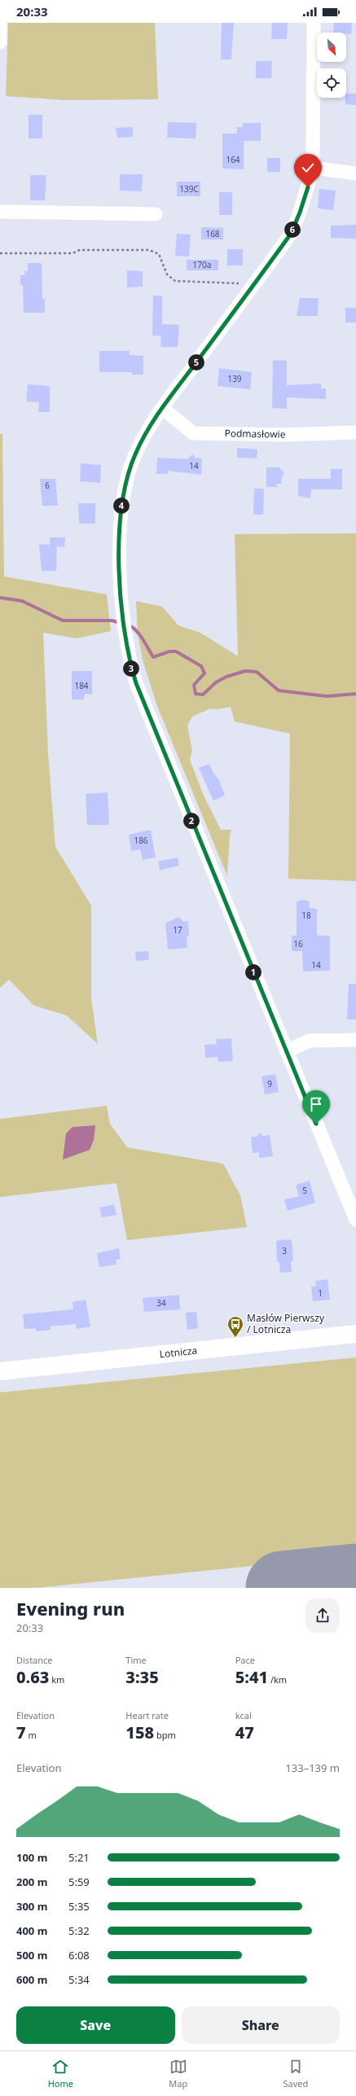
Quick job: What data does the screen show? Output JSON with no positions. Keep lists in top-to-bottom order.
{
  "streets": {
    "main road": ["Lotnicza"],
    "street": ["Podmasłowie"]
  },
  "places": {
    "bus stop": ["Masłów Pierwszy / Lotnicza"]
  },
  "house_numbers": [
    "164",
    "139C",
    "168",
    "170a",
    "139",
    "14",
    "6",
    "184",
    "186",
    "18",
    "17",
    "16",
    "14",
    "9",
    "5",
    "3",
    "1",
    "34"
  ],
  "north": "bottom right",
  "page": {
    "status": "20:33",
    "pins": [
      "6",
      "5",
      "4",
      "3",
      "2",
      "1"
    ],
    "heading": ["Evening run", "20:33"],
    "stats": [
      ["Distance", "0.63 km"],
      ["Time", "3:35"],
      ["Pace", "5:41 /km"],
      ["Elevation", "7 m"],
      ["Heart rate", "158 bpm"],
      ["kcal", "47"]
    ],
    "chart": ["Elevation", "133–139 m"],
    "list": [
      {
        "name": "100 m",
        "note": "5:21"
      },
      {
        "name": "200 m",
        "note": "5:59"
      },
      {
        "name": "300 m",
        "note": "5:35"
      },
      {
        "name": "400 m",
        "note": "5:32"
      },
      {
        "name": "500 m",
        "note": "6:08"
      },
      {
        "name": "600 m",
        "note": "5:34"
      }
    ],
    "buttons": ["Save", "Share"],
    "tabs": ["Home", "Map", "Saved"]
  }
}
